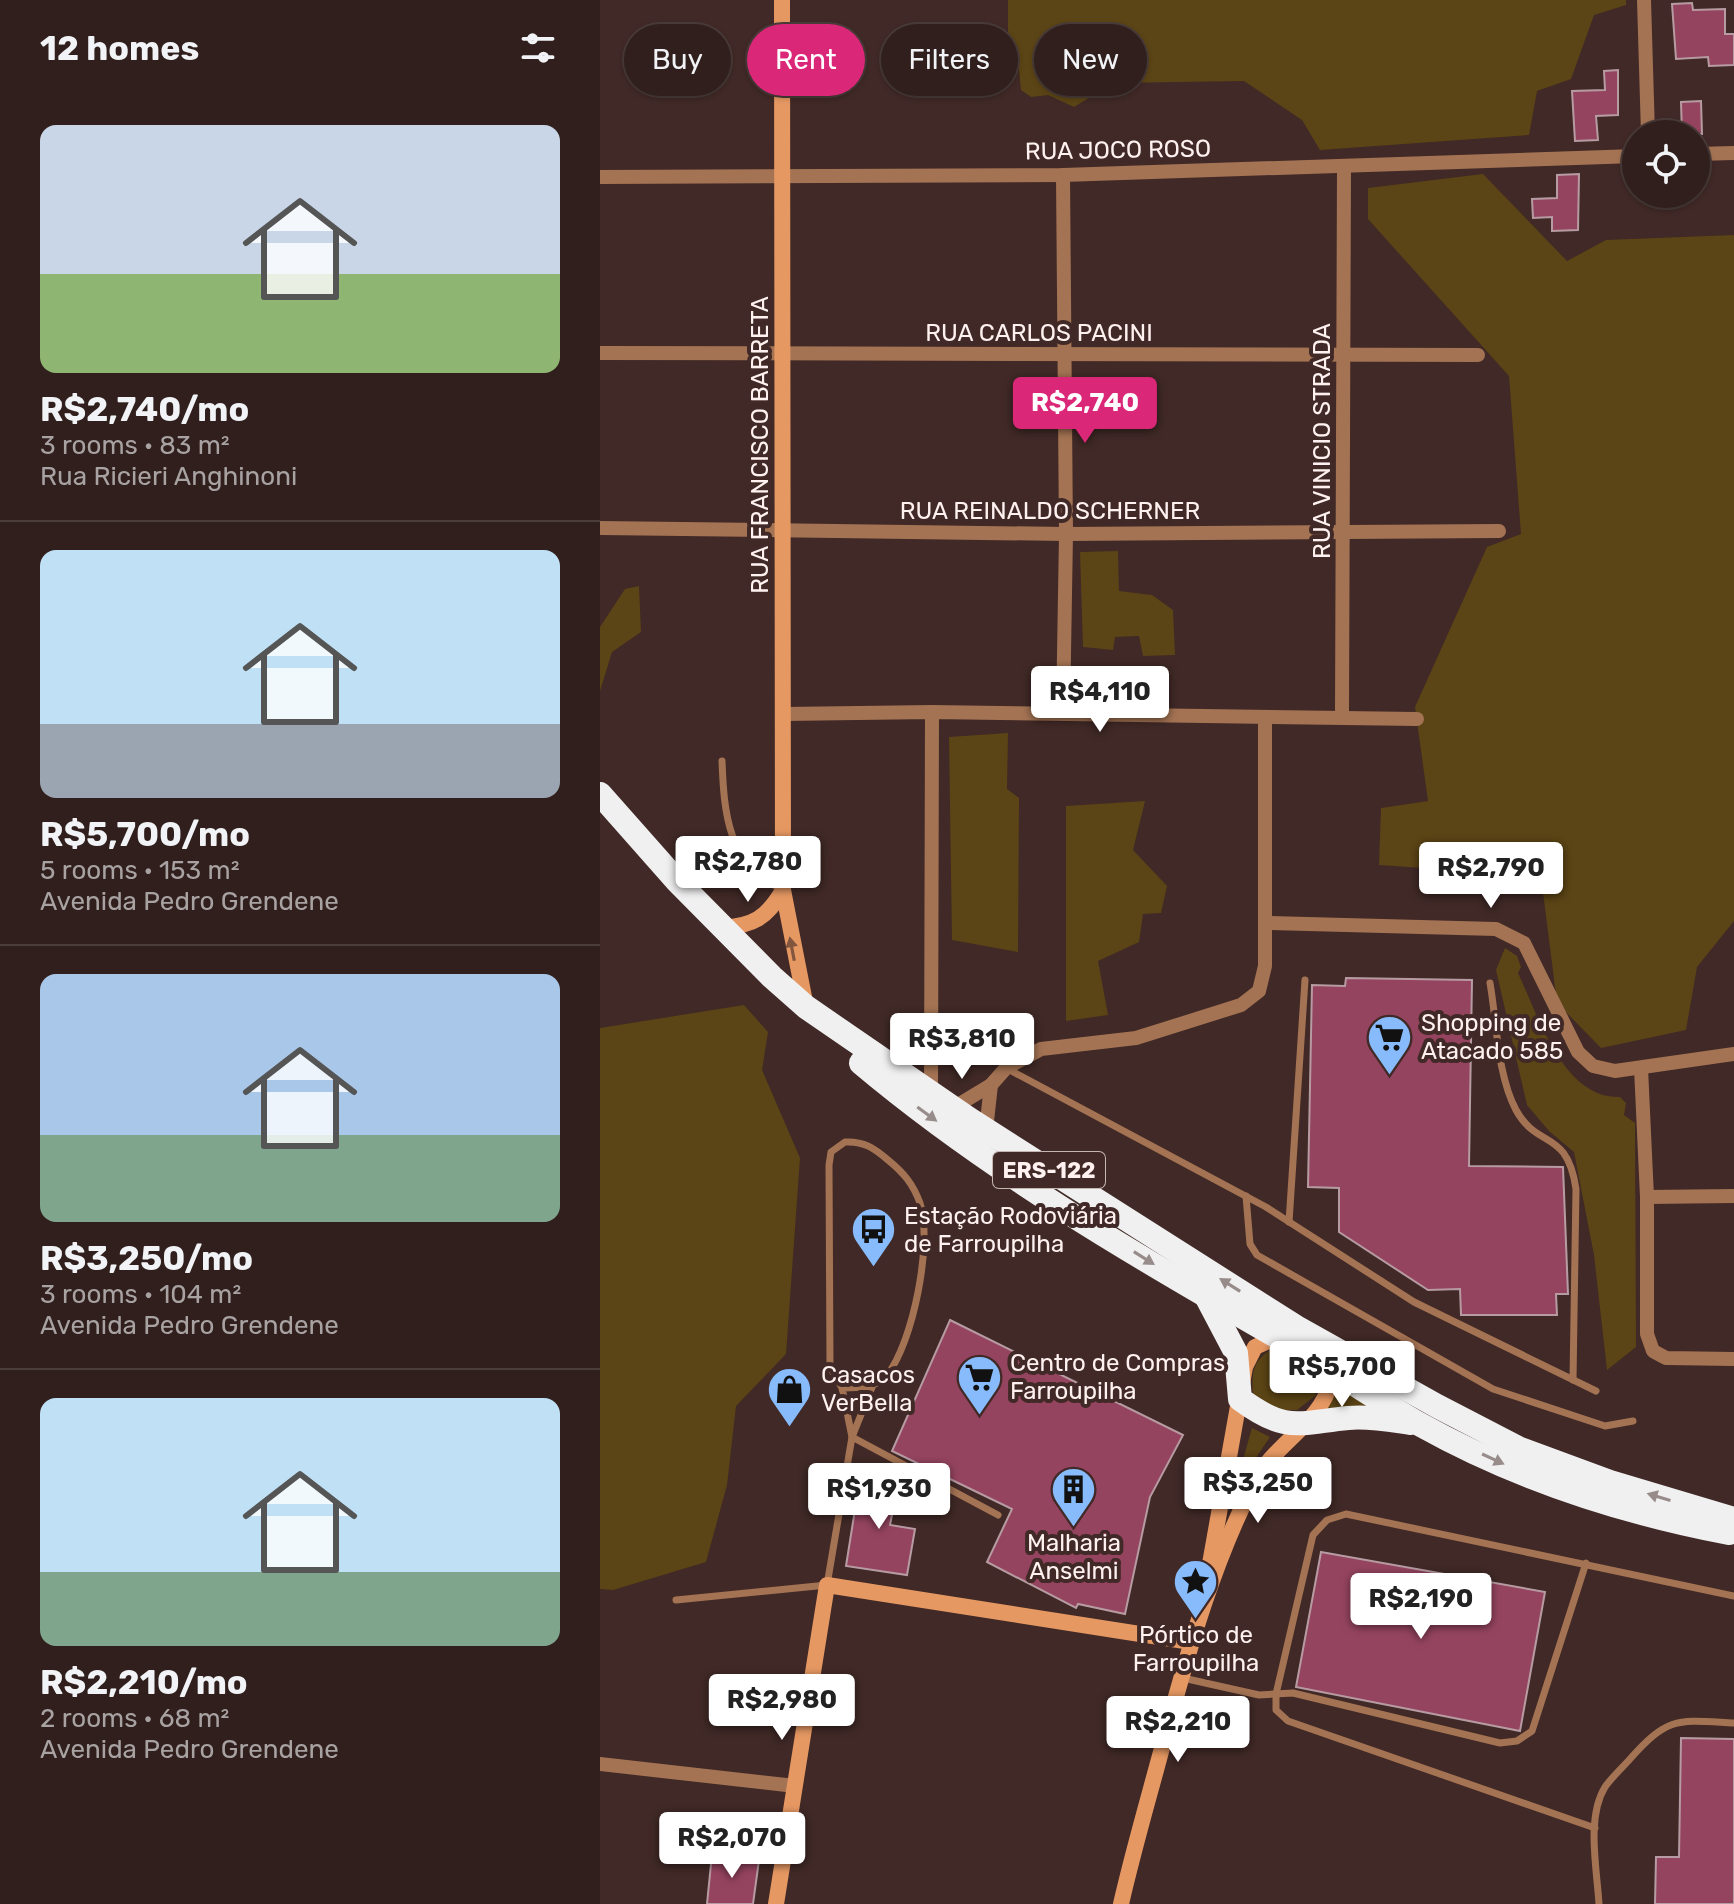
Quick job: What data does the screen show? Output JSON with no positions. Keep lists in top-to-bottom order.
{
  "streets": {
    "highway": ["ERS-122"],
    "street": [
      "RUA JOCO ROSO",
      "RUA CARLOS PACINI",
      "RUA VINICIO STRADA",
      "RUA FRANCISCO BARRETA",
      "RUA REINALDO SCHERNER"
    ]
  },
  "crossings": [
    ["RUA JOCO ROSO", "RUA VINICIO STRADA"],
    ["RUA JOCO ROSO", "RUA FRANCISCO BARRETA"],
    ["RUA CARLOS PACINI", "RUA VINICIO STRADA"],
    ["RUA CARLOS PACINI", "RUA FRANCISCO BARRETA"],
    ["RUA VINICIO STRADA", "RUA REINALDO SCHERNER"],
    ["RUA FRANCISCO BARRETA", "RUA REINALDO SCHERNER"],
    ["RUA FRANCISCO BARRETA", "ERS-122"]
  ],
  "places": {
    "supermarket": ["Shopping de Atacado 585", "Centro de Compras Farroupilha"],
    "bus stop": ["Estação Rodoviária de Farroupilha"],
    "shop": ["Casacos VerBella"],
    "building": ["Malharia Anselmi"],
    "place": ["Pórtico de Farroupilha"]
  },
  "page": {
    "heading": "12 homes",
    "chip": [
      "Buy",
      "Rent",
      "Filters",
      "New"
    ],
    "list": [
      {
        "name": "R$2,740/mo",
        "note": "3 rooms · 83 m² · Rua Ricieri Anghinoni"
      },
      {
        "name": "R$5,700/mo",
        "note": "5 rooms · 153 m² · Avenida Pedro Grendene"
      },
      {
        "name": "R$3,250/mo",
        "note": "3 rooms · 104 m² · Avenida Pedro Grendene"
      },
      {
        "name": "R$2,210/mo",
        "note": "2 rooms · 68 m² · Avenida Pedro Grendene"
      }
    ],
    "price": [
      "R$2,740",
      "R$4,110",
      "R$2,780",
      "R$2,790",
      "R$3,810",
      "R$5,700",
      "R$3,250",
      "R$1,930",
      "R$2,190",
      "R$2,980",
      "R$2,210",
      "R$2,070"
    ]
  }
}
